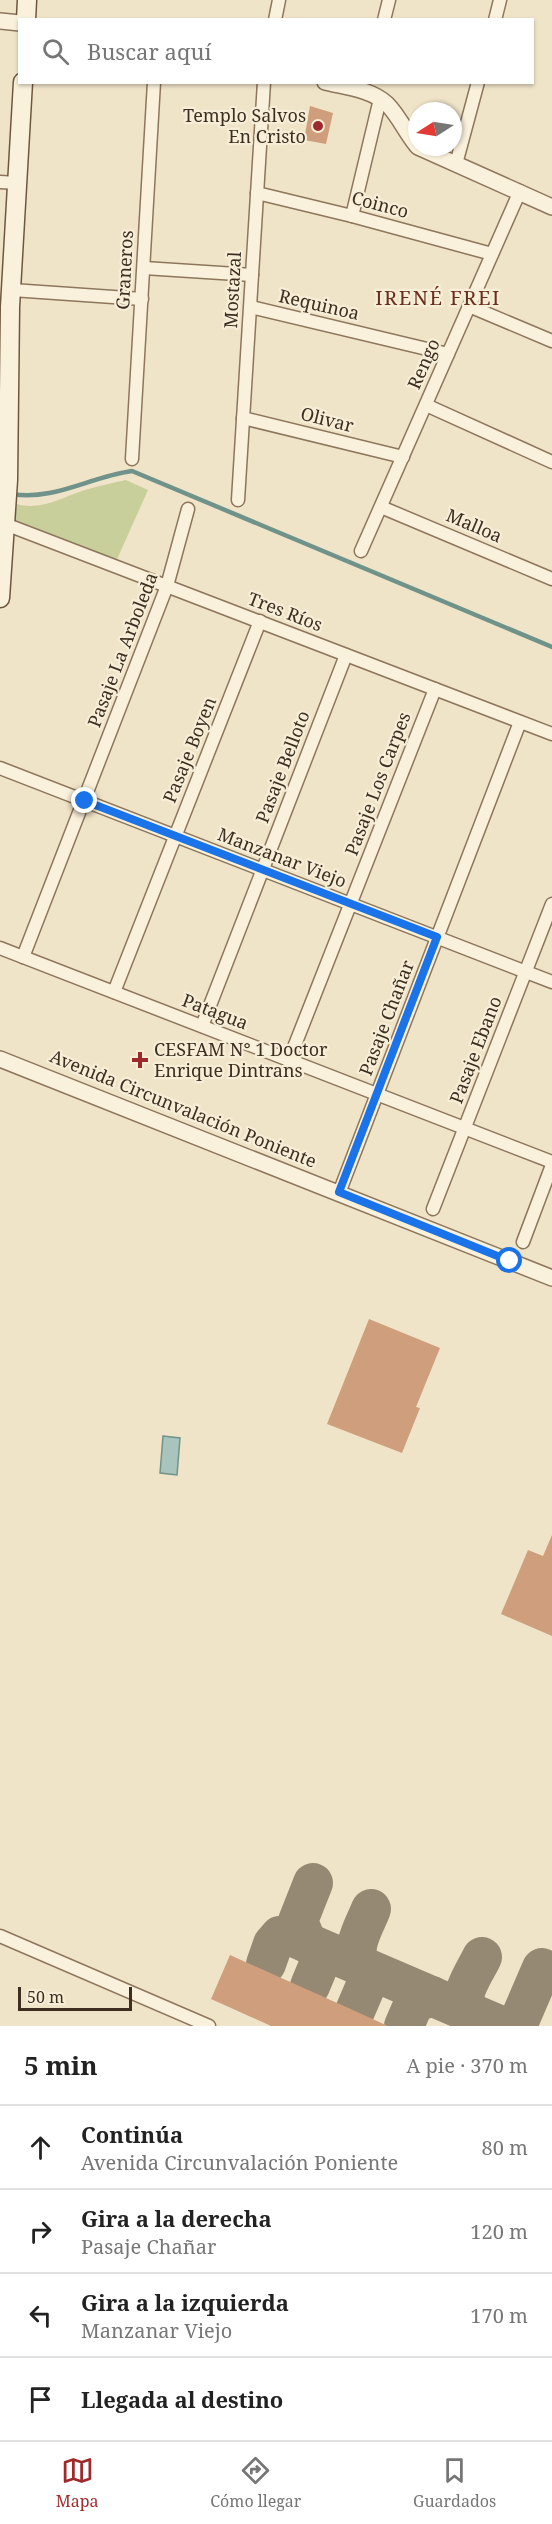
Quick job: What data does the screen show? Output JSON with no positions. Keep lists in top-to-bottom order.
{
  "streets": {
    "street": [
      "Coinco",
      "Graneros",
      "Mostazal",
      "Requinoa",
      "Rengo",
      "Olivar",
      "Malloa",
      "Tres Ríos",
      "Pasaje La Arboleda",
      "Pasaje Boyen",
      "Pasaje Belloto",
      "Pasaje Los Carpes",
      "Manzanar Viejo",
      "Patagua",
      "Pasaje Chañar",
      "Pasaje Ebano",
      "Avenida Circunvalación Poniente"
    ]
  },
  "crossings": [
    ["Coinco", "Mostazal"],
    ["Coinco", "Rengo"],
    ["Mostazal", "Requinoa"],
    ["Mostazal", "Olivar"],
    ["Requinoa", "Rengo"],
    ["Rengo", "Olivar"],
    ["Rengo", "Malloa"],
    ["Tres Ríos", "Pasaje La Arboleda"],
    ["Tres Ríos", "Pasaje Boyen"],
    ["Tres Ríos", "Pasaje Belloto"],
    ["Tres Ríos", "Pasaje Los Carpes"],
    ["Tres Ríos", "Pasaje Chañar"],
    ["Pasaje La Arboleda", "Manzanar Viejo"],
    ["Pasaje La Arboleda", "Patagua"],
    ["Pasaje Boyen", "Manzanar Viejo"],
    ["Pasaje Boyen", "Patagua"],
    ["Pasaje Belloto", "Manzanar Viejo"],
    ["Pasaje Belloto", "Patagua"],
    ["Pasaje Los Carpes", "Manzanar Viejo"],
    ["Pasaje Los Carpes", "Patagua"],
    ["Manzanar Viejo", "Pasaje Chañar"],
    ["Manzanar Viejo", "Pasaje Ebano"],
    ["Patagua", "Pasaje Chañar"],
    ["Patagua", "Pasaje Ebano"],
    ["Pasaje Chañar", "Avenida Circunvalación Poniente"]
  ],
  "districts": ["IRENÉ FREI"],
  "places": {
    "other": ["Templo Salvos En Cristo"],
    "health": ["CESFAM N° 1 Doctor Enrique Dintrans"]
  },
  "scale_bar": "50 m",
  "north": "left",
  "page": {
    "search": "Buscar aquí",
    "scale": "50 m",
    "heading": ["5 min", "A pie · 370 m"],
    "list": [
      ["Continúa", "Avenida Circunvalación Poniente", "80 m"],
      ["Gira a la derecha", "Pasaje Chañar", "120 m"],
      ["Gira a la izquierda", "Manzanar Viejo", "170 m"],
      "Llegada al destino"
    ],
    "nav": ["Mapa", "Cómo llegar", "Guardados"]
  }
}
